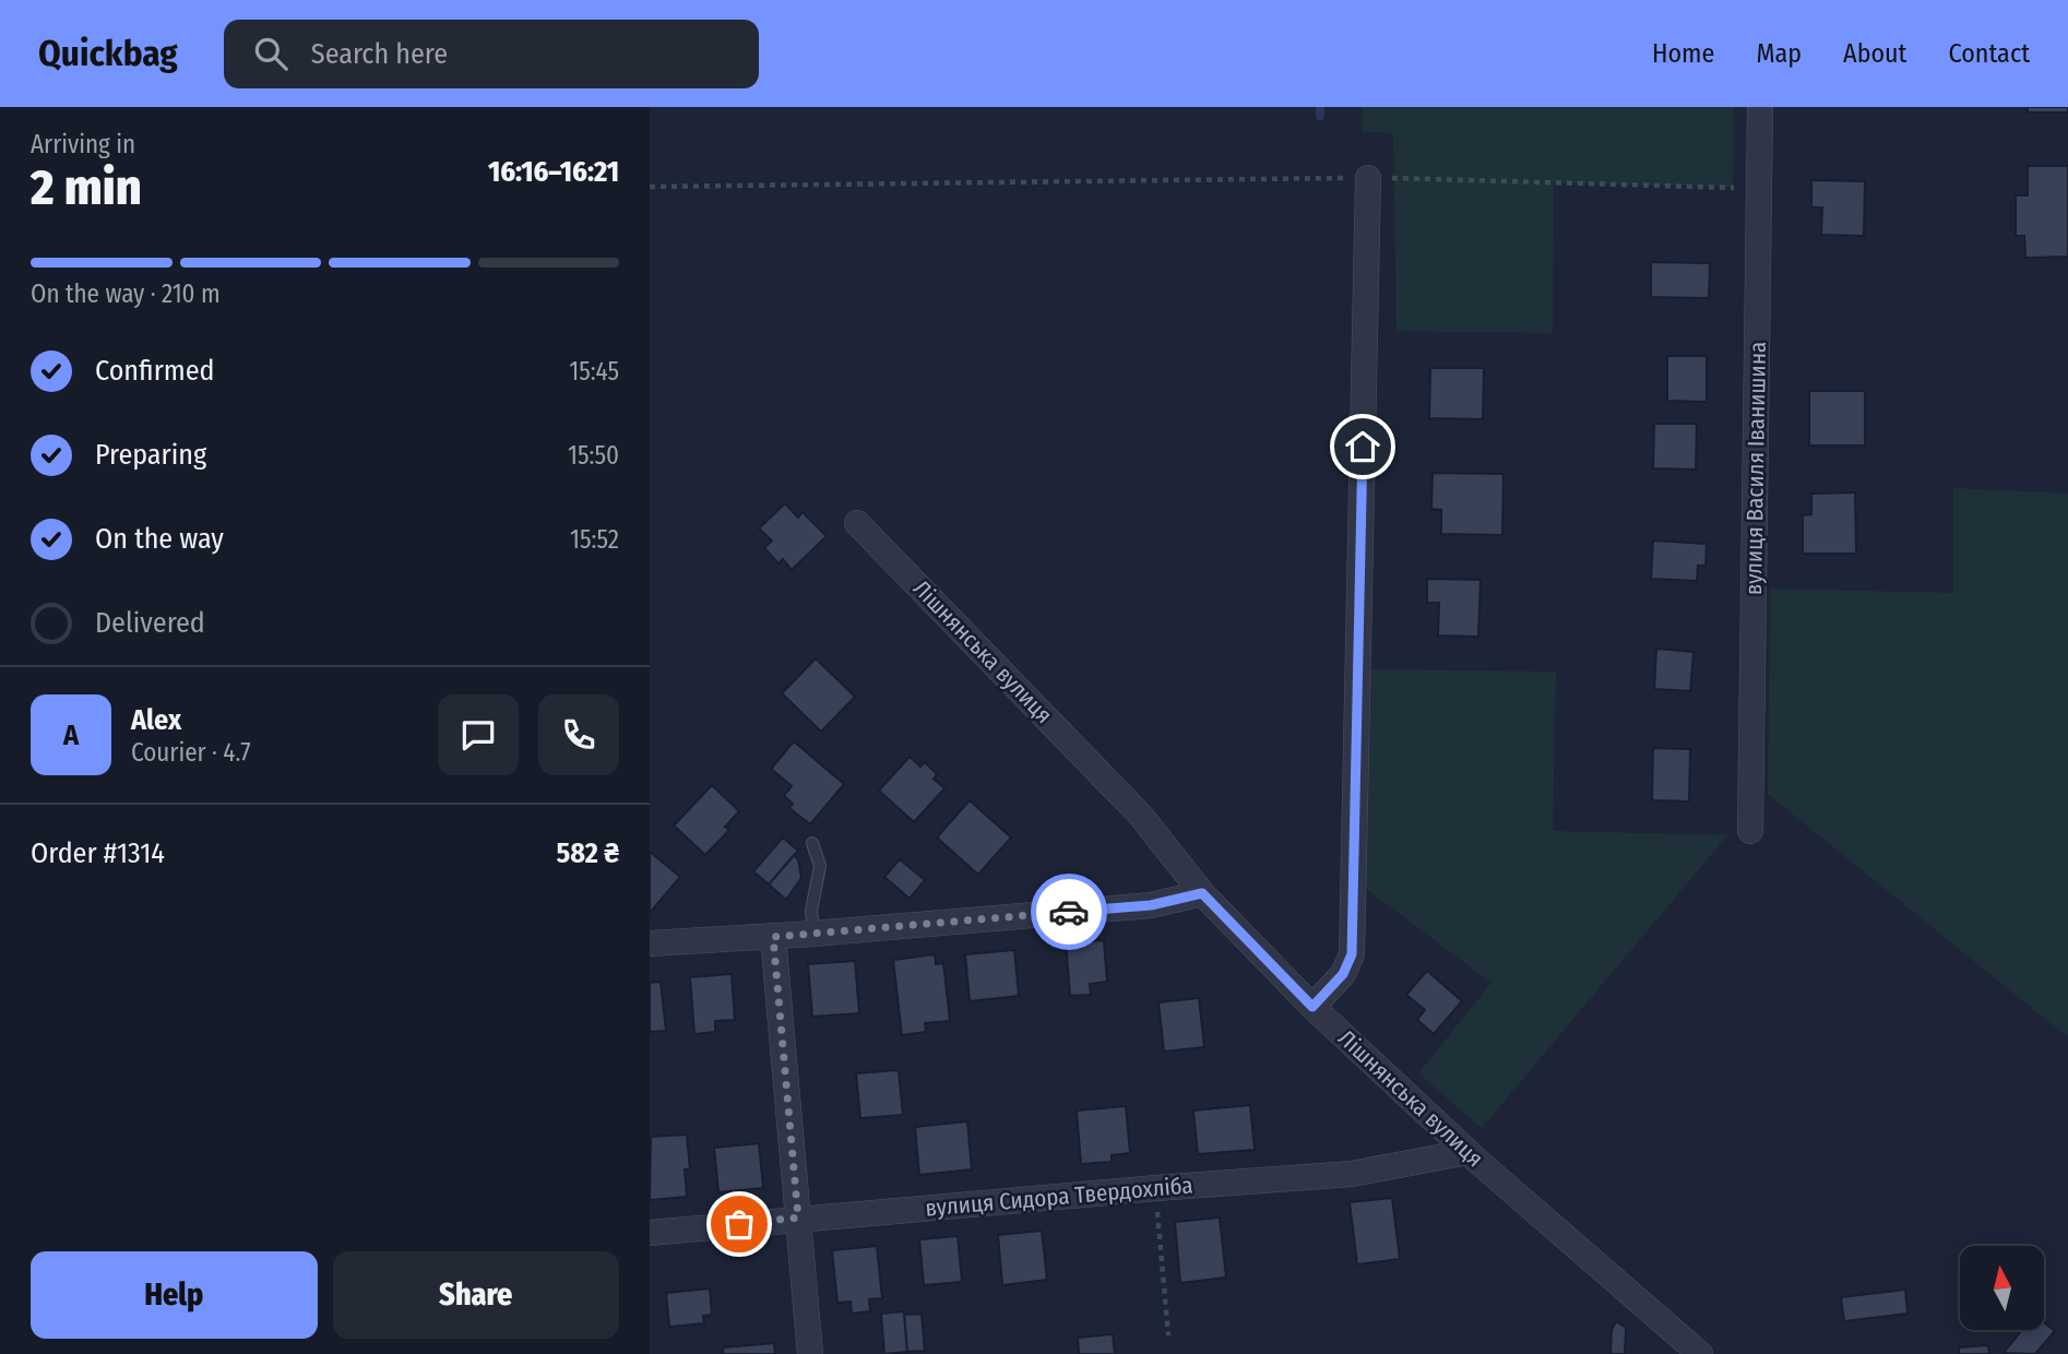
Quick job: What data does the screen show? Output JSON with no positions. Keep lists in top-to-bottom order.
{
  "streets": {
    "street": ["вулиця Василя Іванишина", "Лішнянська вулиця", "вулиця Сидора Твердохліба"]
  },
  "crossings": [
    ["Лішнянська вулиця", "вулиця Сидора Твердохліба"]
  ],
  "north": "top",
  "page": {
    "header": "Quickbag",
    "search": "Search here",
    "nav": [
      "Home",
      "Map",
      "About",
      "Contact"
    ],
    "heading": ["2 min", "Arriving in", "16:16–16:21"],
    "panel": [
      "Alex",
      "Courier · 4.7",
      "Order #1314",
      "582 ₴"
    ],
    "bar": "On the way · 210 m",
    "list": [
      ["Confirmed", "15:45"],
      ["Preparing", "15:50"],
      ["On the way", "15:52"],
      "Delivered"
    ],
    "round": "A",
    "buttons": ["Help", "Share"]
  }
}
